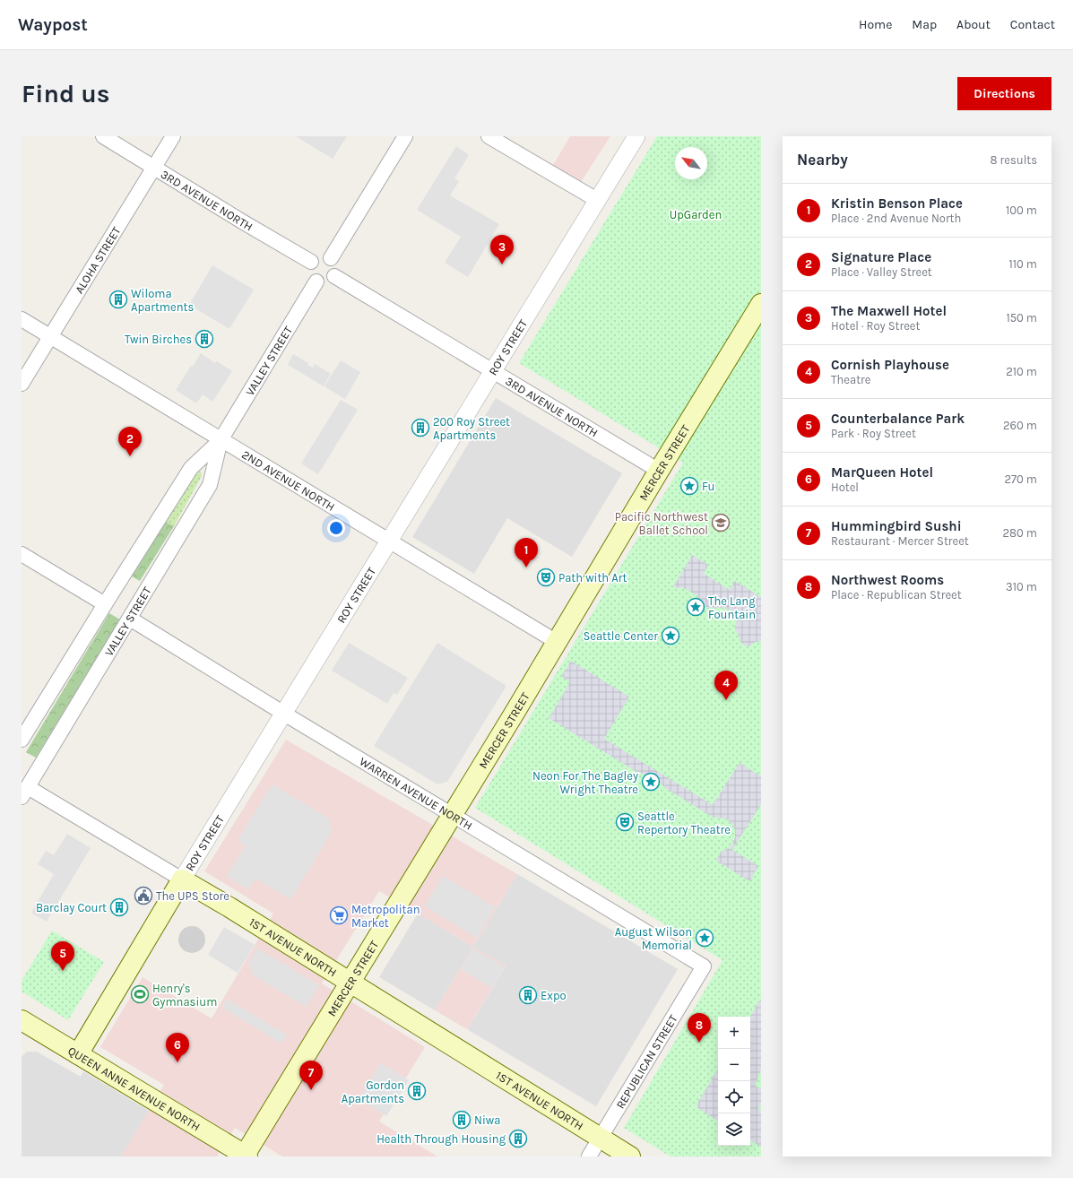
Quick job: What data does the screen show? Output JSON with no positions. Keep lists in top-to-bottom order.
{
  "streets": {
    "main road": [
      "ROY STREET",
      "MERCER STREET",
      "1ST AVENUE NORTH",
      "QUEEN ANNE AVENUE NORTH"
    ],
    "street": [
      "3RD AVENUE NORTH",
      "ALOHA STREET",
      "VALLEY STREET",
      "2ND AVENUE NORTH",
      "WARREN AVENUE NORTH",
      "REPUBLICAN STREET"
    ]
  },
  "crossings": [
    ["3RD AVENUE NORTH", "ALOHA STREET"],
    ["3RD AVENUE NORTH", "ROY STREET"],
    ["3RD AVENUE NORTH", "VALLEY STREET"],
    ["3RD AVENUE NORTH", "MERCER STREET"],
    ["ALOHA STREET", "2ND AVENUE NORTH"],
    ["ROY STREET", "2ND AVENUE NORTH"],
    ["ROY STREET", "WARREN AVENUE NORTH"],
    ["ROY STREET", "1ST AVENUE NORTH"],
    ["ROY STREET", "QUEEN ANNE AVENUE NORTH"],
    ["VALLEY STREET", "2ND AVENUE NORTH"],
    ["VALLEY STREET", "WARREN AVENUE NORTH"],
    ["VALLEY STREET", "1ST AVENUE NORTH"],
    ["MERCER STREET", "2ND AVENUE NORTH"],
    ["MERCER STREET", "WARREN AVENUE NORTH"],
    ["MERCER STREET", "1ST AVENUE NORTH"],
    ["MERCER STREET", "QUEEN ANNE AVENUE NORTH"],
    ["WARREN AVENUE NORTH", "REPUBLICAN STREET"],
    ["1ST AVENUE NORTH", "REPUBLICAN STREET"]
  ],
  "parks": ["UpGarden"],
  "places": {
    "building": [
      "Wiloma Apartments",
      "Twin Birches",
      "200 Roy Street Apartments",
      "Barclay Court",
      "Expo",
      "Gordon Apartments",
      "Niwa",
      "Health Through Housing"
    ],
    "place": [
      "Fu",
      "The Lang Fountain",
      "Seattle Center",
      "Neon For The Bagley Wright Theatre",
      "August Wilson Memorial"
    ],
    "school or university": ["Pacific Northwest Ballet School"],
    "theatre": ["Path with Art", "Seattle Repertory Theatre"],
    "public building": ["The UPS Store"],
    "supermarket": ["Metropolitan Market"],
    "sports": ["Henry's Gymnasium"]
  },
  "north": "top left",
  "page": {
    "header": "Waypost",
    "nav": [
      "Home",
      "Map",
      "About",
      "Contact"
    ],
    "buttons": "Directions",
    "title": "Find us",
    "heading": ["Nearby", "8 results"],
    "list": [
      {
        "mark": "1",
        "name": "Kristin Benson Place",
        "note": "Place · 2nd Avenue North",
        "value": "100 m"
      },
      {
        "mark": "2",
        "name": "Signature Place",
        "note": "Place · Valley Street",
        "value": "110 m"
      },
      {
        "mark": "3",
        "name": "The Maxwell Hotel",
        "note": "Hotel · Roy Street",
        "value": "150 m"
      },
      {
        "mark": "4",
        "name": "Cornish Playhouse",
        "note": "Theatre",
        "value": "210 m"
      },
      {
        "mark": "5",
        "name": "Counterbalance Park",
        "note": "Park · Roy Street",
        "value": "260 m"
      },
      {
        "mark": "6",
        "name": "MarQueen Hotel",
        "note": "Hotel",
        "value": "270 m"
      },
      {
        "mark": "7",
        "name": "Hummingbird Sushi",
        "note": "Restaurant · Mercer Street",
        "value": "280 m"
      },
      {
        "mark": "8",
        "name": "Northwest Rooms",
        "note": "Place · Republican Street",
        "value": "310 m"
      }
    ],
    "pins": [
      "3",
      "2",
      "1",
      "4",
      "5",
      "8",
      "6",
      "7"
    ],
    "map_buttons": ["+", "−"]
  }
}
